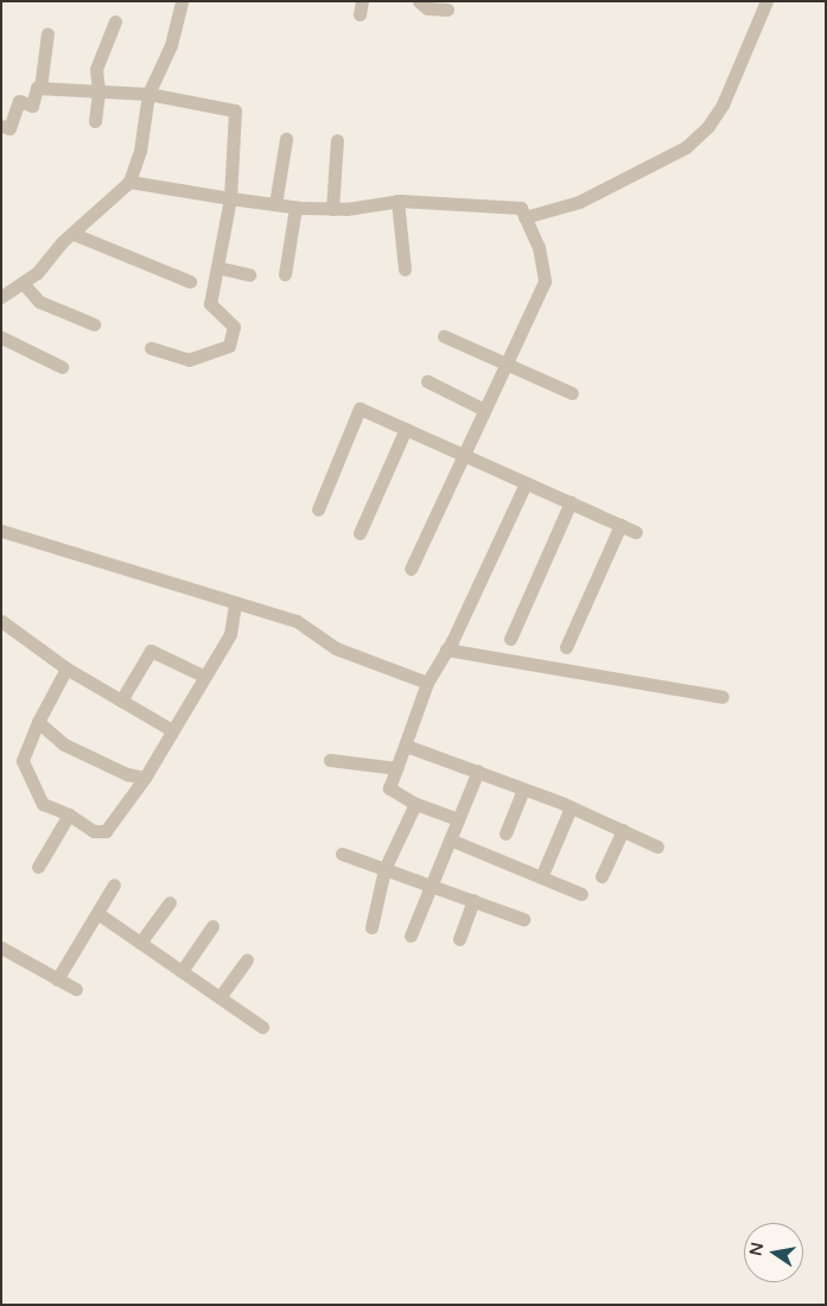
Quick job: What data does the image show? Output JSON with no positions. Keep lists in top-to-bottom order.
{
  "north": "left"
}
